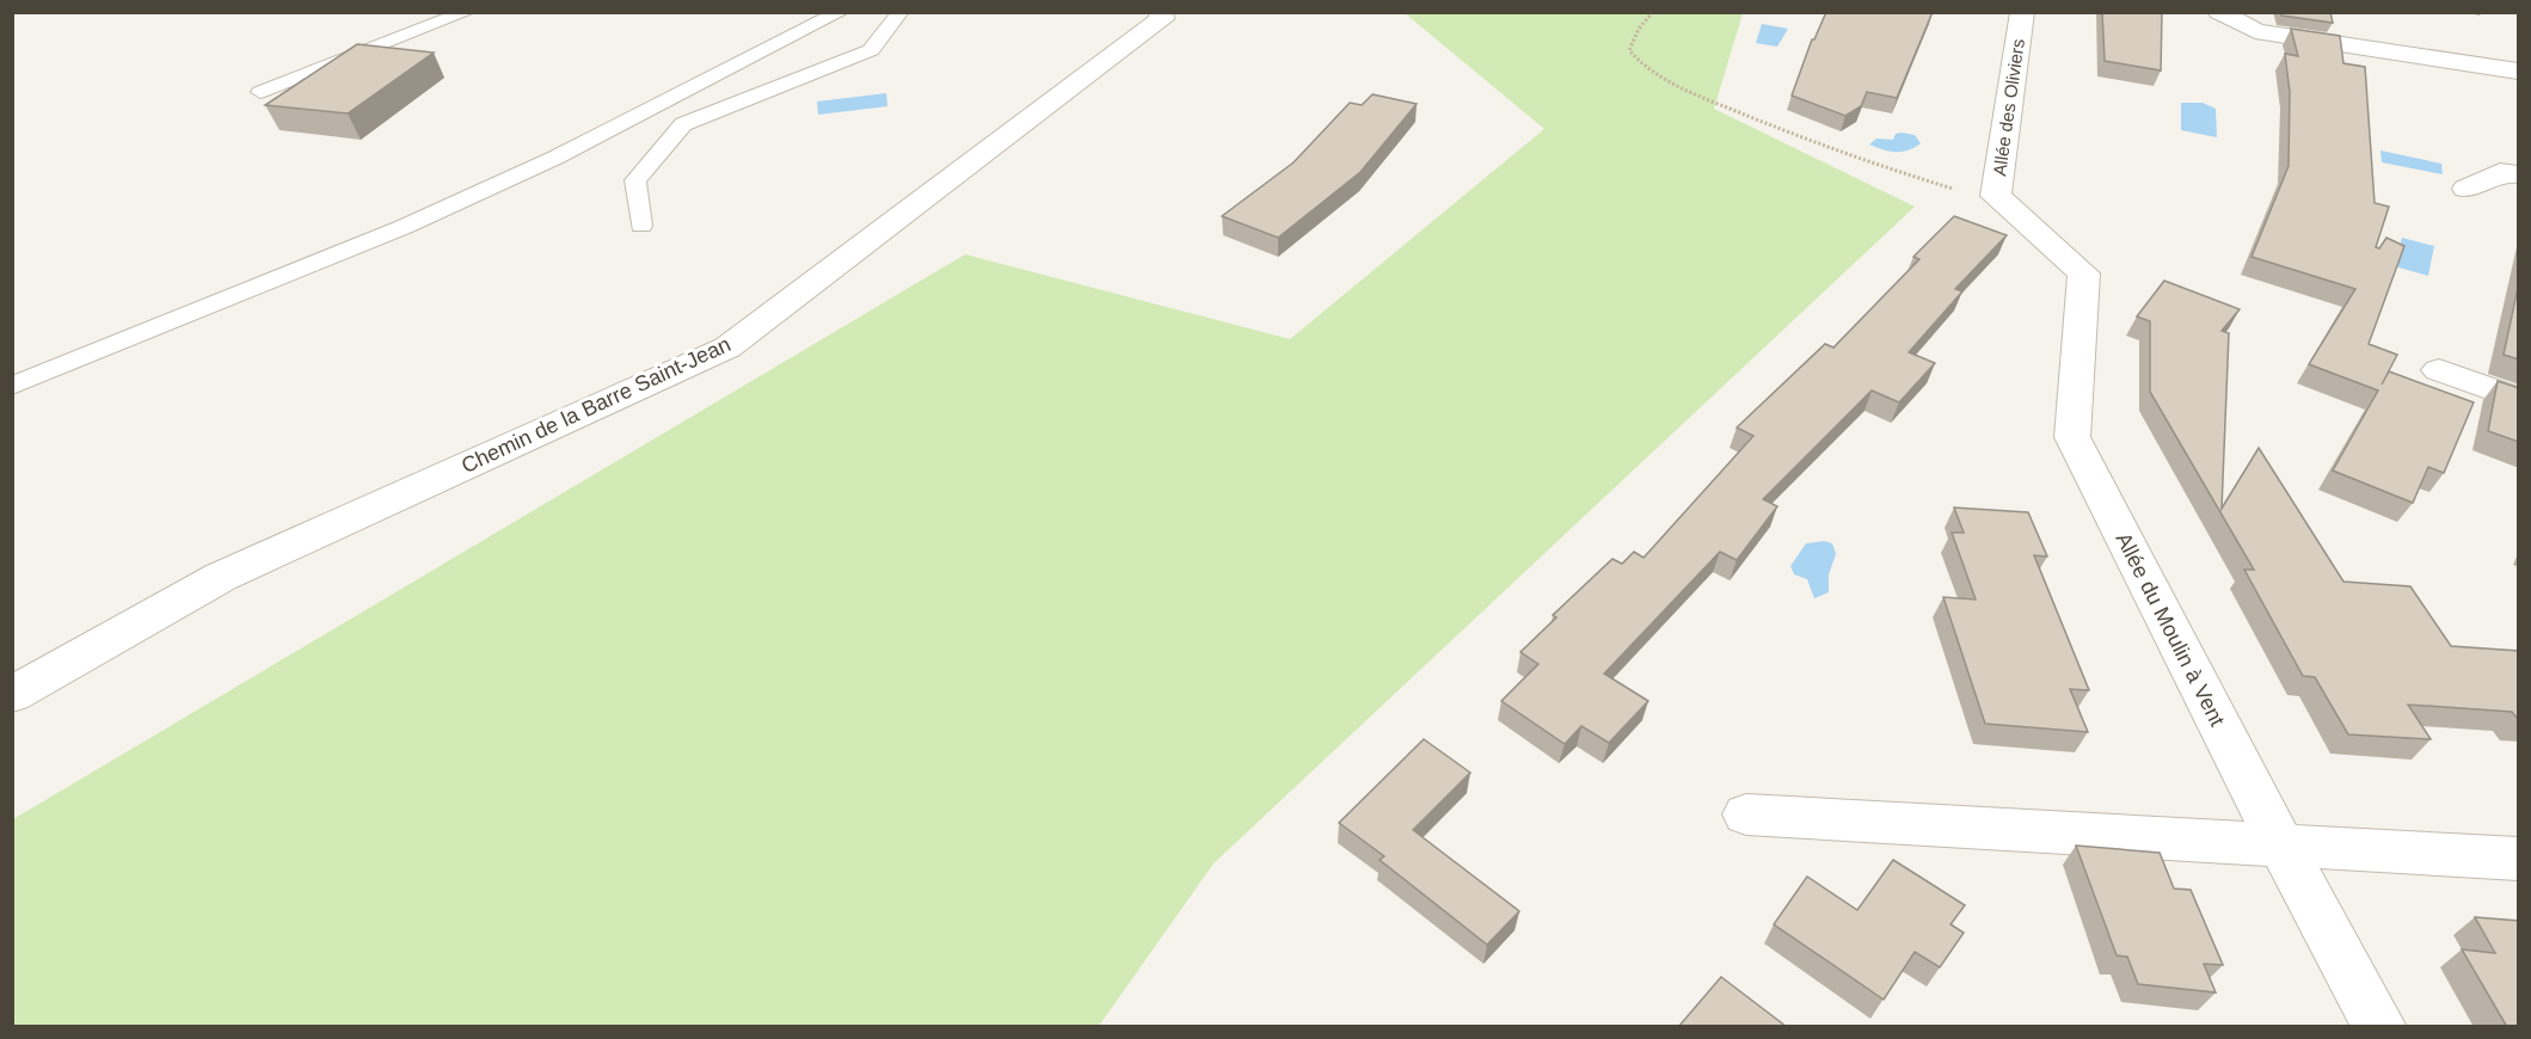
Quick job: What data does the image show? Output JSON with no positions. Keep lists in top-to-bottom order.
{
  "streets": {
    "street": ["Allée des Oliviers", "Chemin de la Barre Saint-Jean", "Allée du Moulin à Vent"]
  },
  "crossings": [
    ["Allée des Oliviers", "Allée du Moulin à Vent"]
  ]
}
